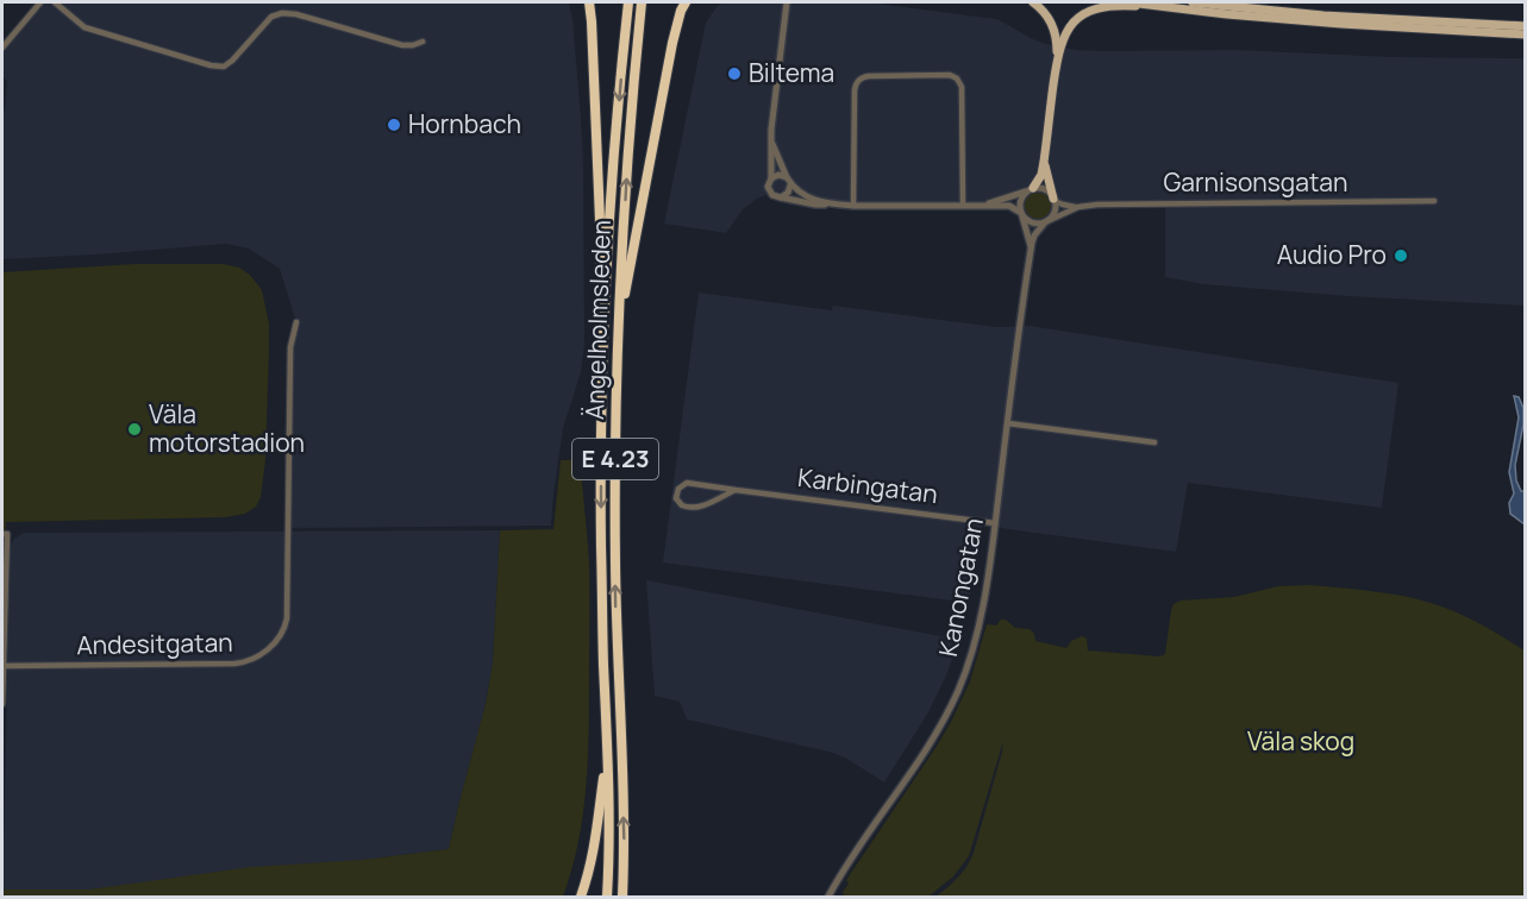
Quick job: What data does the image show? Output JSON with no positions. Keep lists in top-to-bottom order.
{
  "streets": {
    "highway": ["Ängelholmsleden", "E 4.23"],
    "street": [
      "Garnisonsgatan",
      "Karbingatan",
      "Kanongatan",
      "Andesitgatan"
    ]
  },
  "crossings": [
    ["Garnisonsgatan", "Kanongatan"],
    ["Ängelholmsleden", "E 4.23"],
    ["Karbingatan", "Kanongatan"]
  ],
  "parks": ["Väla skog"],
  "places": [
    "Biltema",
    "Hornbach",
    "Audio Pro",
    "Väla motorstadion"
  ]
}
